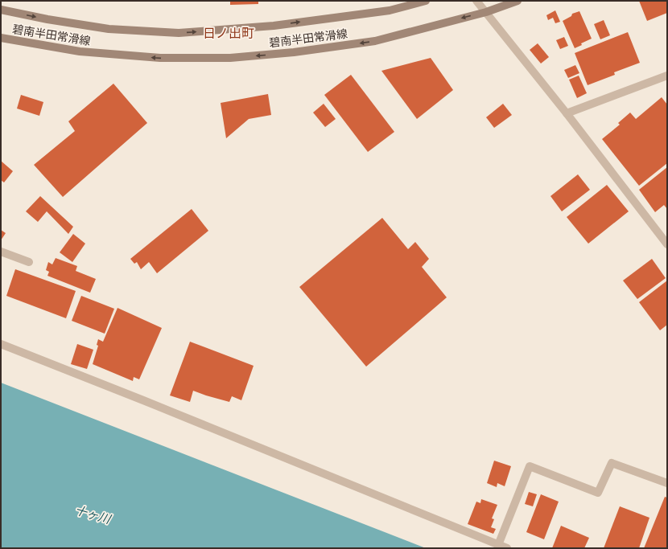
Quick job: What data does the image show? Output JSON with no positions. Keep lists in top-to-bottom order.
{
  "streets": {
    "main road": ["碧南半田常滑線"]
  },
  "districts": ["日ノ出町"],
  "water": ["十ヶ川"]
}
